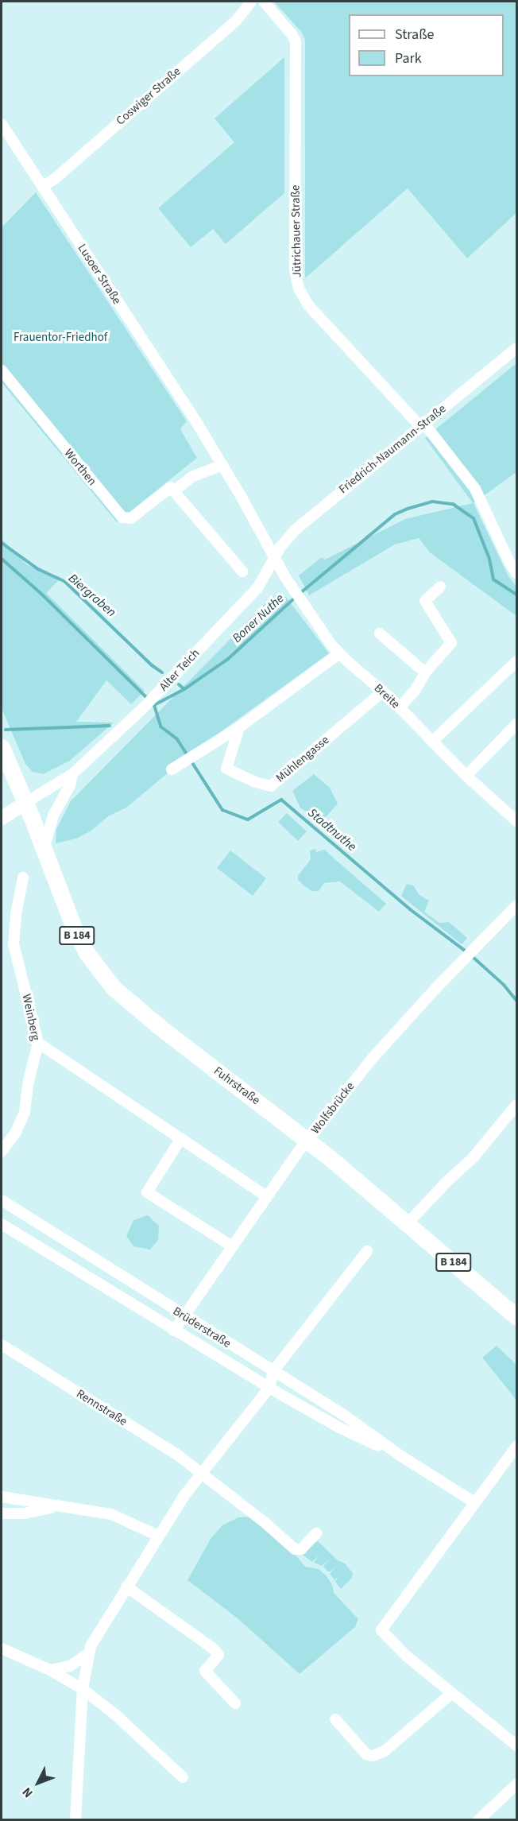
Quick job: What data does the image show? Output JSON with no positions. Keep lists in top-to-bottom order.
{
  "streets": {
    "main road": ["Alter Teich", "B 184", "Fuhrstraße"],
    "street": [
      "Coswiger Straße",
      "Jütrichauer Straße",
      "Lusoer Straße",
      "Friedrich-Naumann-Straße",
      "Worthen",
      "Breite",
      "Mühlengasse",
      "Weinberg",
      "Wolfsbrücke",
      "Brüderstraße",
      "Rennstraße"
    ]
  },
  "crossings": [
    ["Coswiger Straße", "Lusoer Straße"],
    ["Jütrichauer Straße", "Friedrich-Naumann-Straße"],
    ["Lusoer Straße", "Worthen"],
    ["Lusoer Straße", "Breite"],
    ["Friedrich-Naumann-Straße", "Alter Teich"],
    ["Friedrich-Naumann-Straße", "Breite"],
    ["Worthen", "Breite"],
    ["Alter Teich", "Breite"],
    ["Alter Teich", "B 184"],
    ["Alter Teich", "Fuhrstraße"],
    ["Breite", "Mühlengasse"],
    ["B 184", "Fuhrstraße"],
    ["Fuhrstraße", "Wolfsbrücke"],
    ["Wolfsbrücke", "Brüderstraße"]
  ],
  "water": ["Biergraben", "Boner Nuthe", "Stadtnuthe"],
  "parks": ["Frauentor-Friedhof"],
  "legend": ["Straße", "Park"],
  "north": "bottom left"
}
